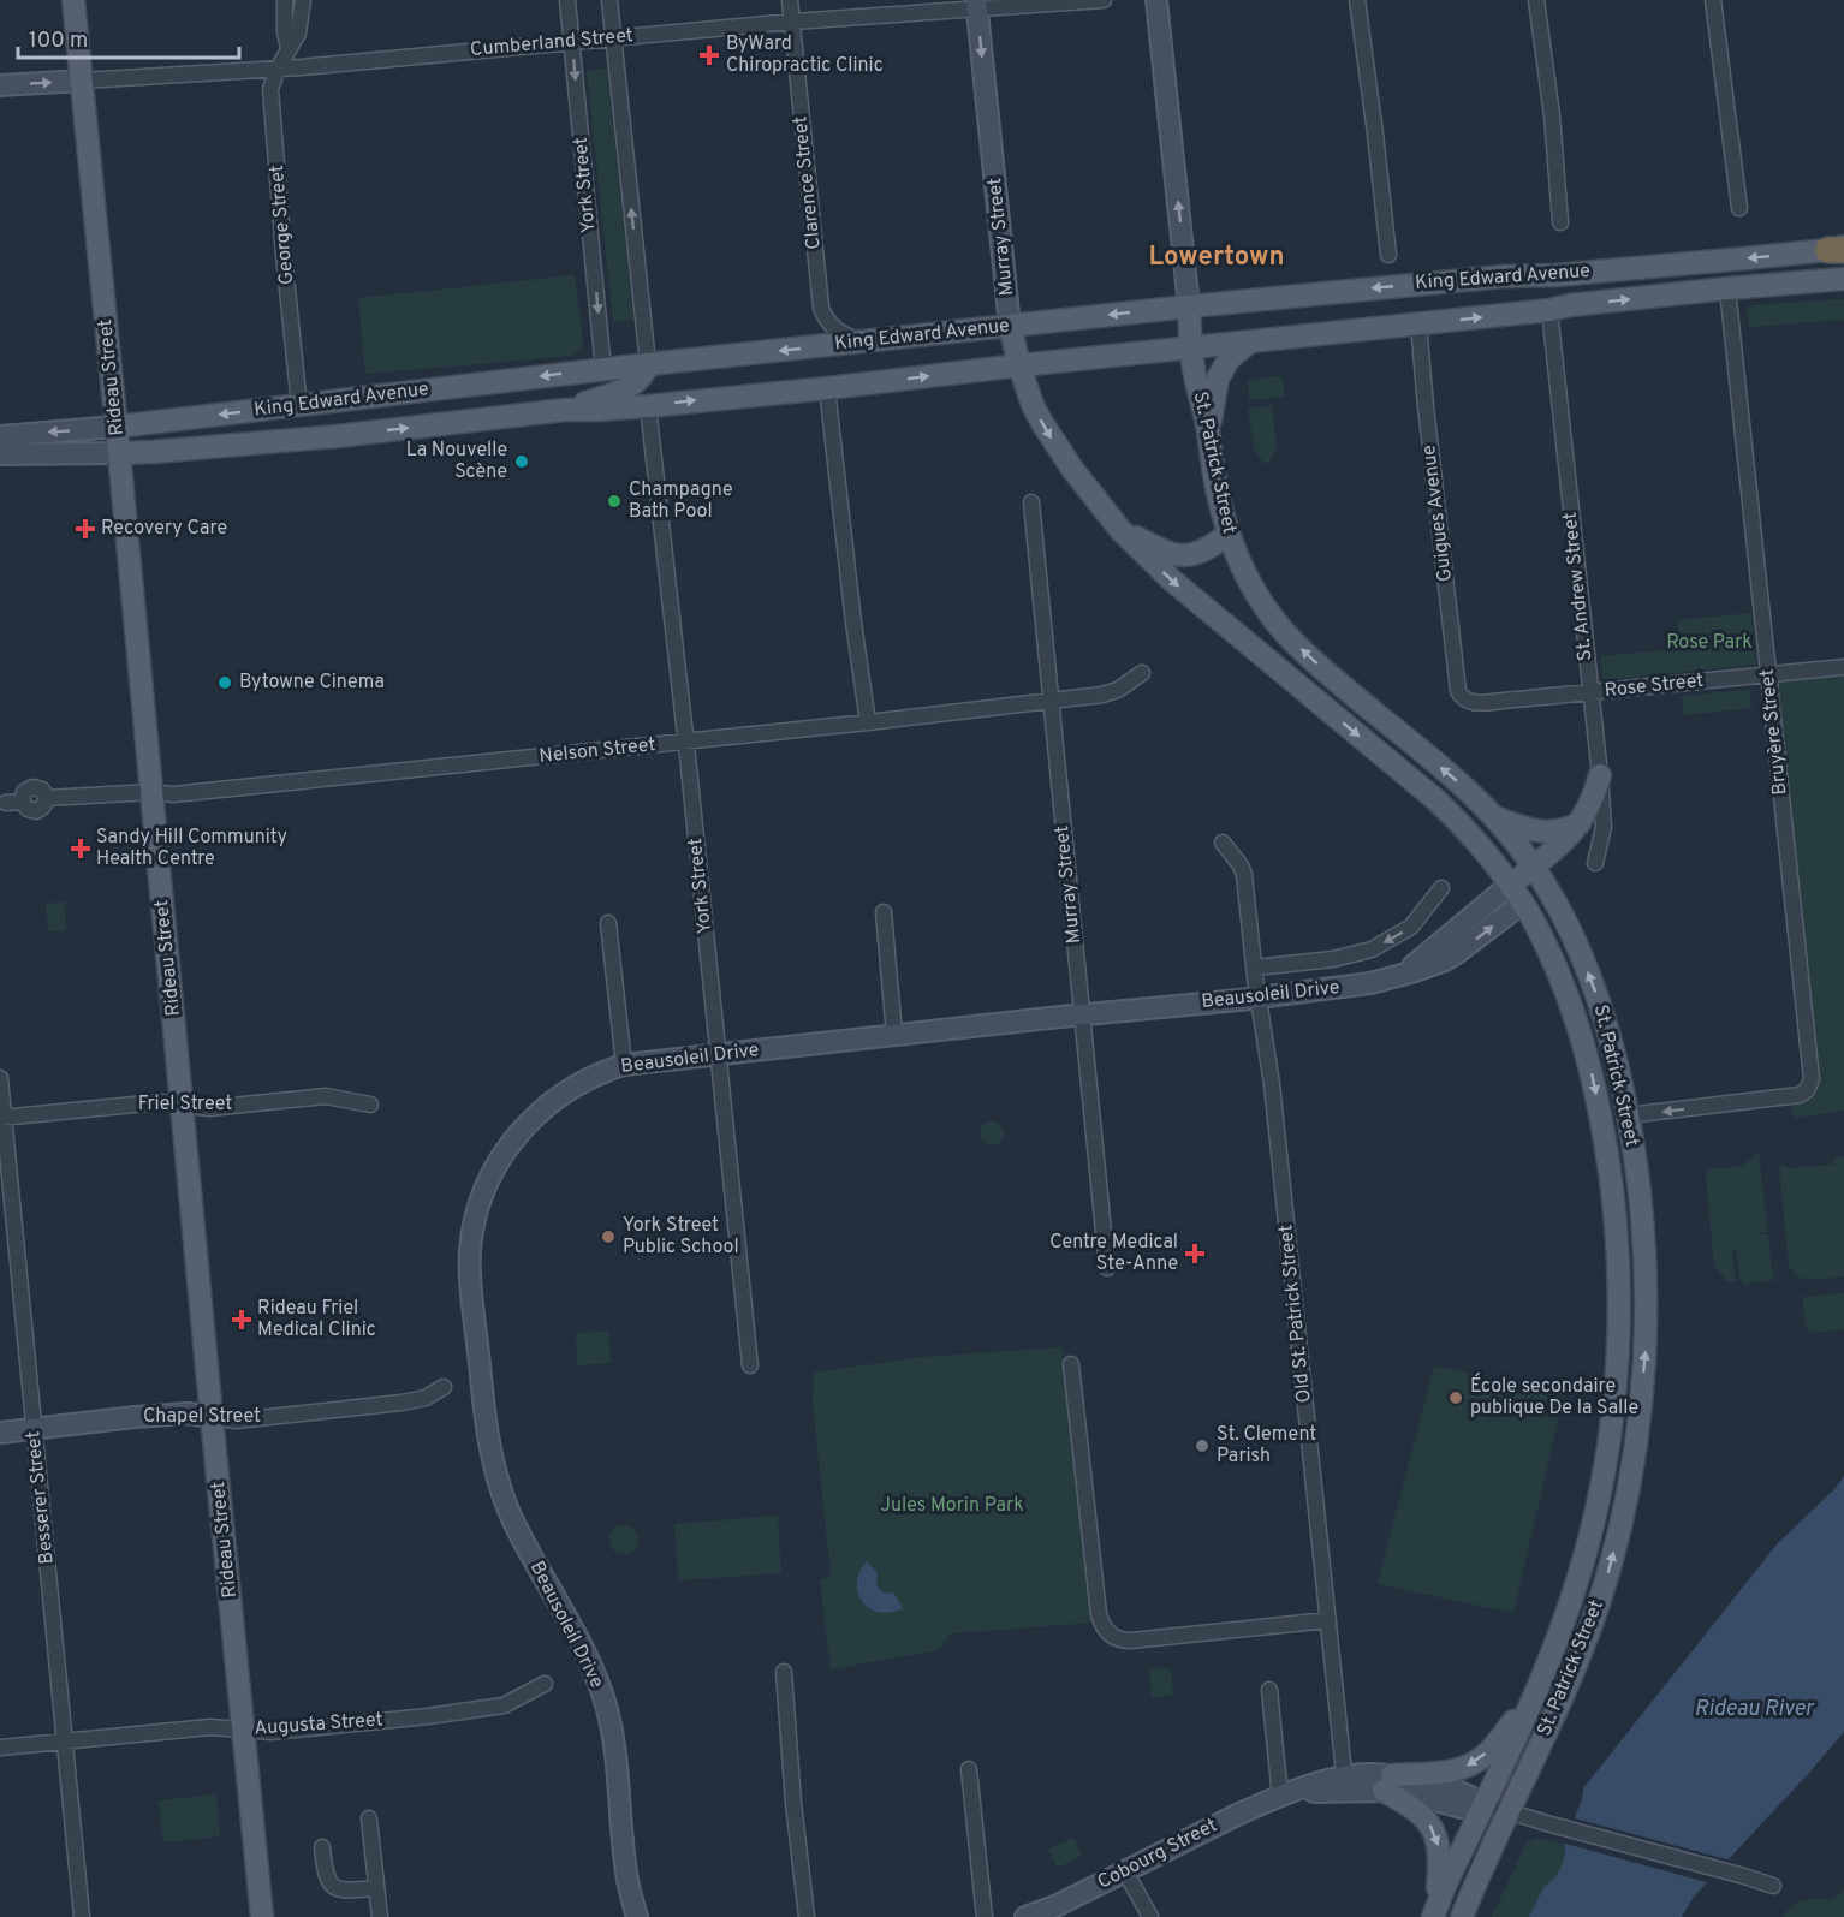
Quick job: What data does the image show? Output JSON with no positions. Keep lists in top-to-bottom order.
{
  "streets": {
    "main road": [
      "Murray Street",
      "King Edward Avenue",
      "Rideau Street",
      "St. Patrick Street"
    ],
    "street": [
      "Cumberland Street",
      "Clarence Street",
      "York Street",
      "George Street",
      "Guigues Avenue",
      "St. Andrew Street",
      "Rose Street",
      "Bruyère Street",
      "Nelson Street",
      "Beausoleil Drive",
      "Friel Street",
      "Old St. Patrick Street",
      "Chapel Street",
      "Besserer Street",
      "Augusta Street",
      "Cobourg Street"
    ]
  },
  "crossings": [
    ["Cumberland Street", "Clarence Street"],
    ["Cumberland Street", "York Street"],
    ["Cumberland Street", "George Street"],
    ["Cumberland Street", "Murray Street"],
    ["Cumberland Street", "Rideau Street"],
    ["Clarence Street", "King Edward Avenue"],
    ["York Street", "King Edward Avenue"],
    ["York Street", "Nelson Street"],
    ["York Street", "Beausoleil Drive"],
    ["George Street", "King Edward Avenue"],
    ["Murray Street", "King Edward Avenue"],
    ["Murray Street", "St. Patrick Street"],
    ["Murray Street", "Nelson Street"],
    ["Murray Street", "Beausoleil Drive"],
    ["King Edward Avenue", "Rideau Street"],
    ["King Edward Avenue", "St. Patrick Street"],
    ["King Edward Avenue", "Guigues Avenue"],
    ["King Edward Avenue", "St. Andrew Street"],
    ["King Edward Avenue", "Bruyère Street"],
    ["Rideau Street", "Nelson Street"],
    ["Rideau Street", "Friel Street"],
    ["Rideau Street", "Chapel Street"],
    ["Rideau Street", "Augusta Street"],
    ["St. Patrick Street", "Bruyère Street"],
    ["St. Patrick Street", "Beausoleil Drive"],
    ["St. Patrick Street", "Cobourg Street"],
    ["Guigues Avenue", "Rose Street"],
    ["St. Andrew Street", "Rose Street"],
    ["Rose Street", "Bruyère Street"],
    ["Beausoleil Drive", "Old St. Patrick Street"],
    ["Friel Street", "Besserer Street"],
    ["Old St. Patrick Street", "Cobourg Street"],
    ["Chapel Street", "Besserer Street"],
    ["Besserer Street", "Augusta Street"]
  ],
  "one_way": ["Murray Street"],
  "districts": ["Lowertown"],
  "water": ["Rideau River"],
  "parks": ["Rose Park", "Jules Morin Park"],
  "places": {
    "health": [
      "ByWard Chiropractic Clinic",
      "Recovery Care",
      "Sandy Hill Community Health Centre",
      "Centre Medical Ste-Anne",
      "Rideau Friel Medical Clinic"
    ],
    "other": [
      "La Nouvelle Scène",
      "Champagne Bath Pool",
      "Bytowne Cinema",
      "York Street Public School",
      "École secondaire publique De la Salle",
      "St. Clement Parish"
    ]
  },
  "scale_bar": "100 m"
}
